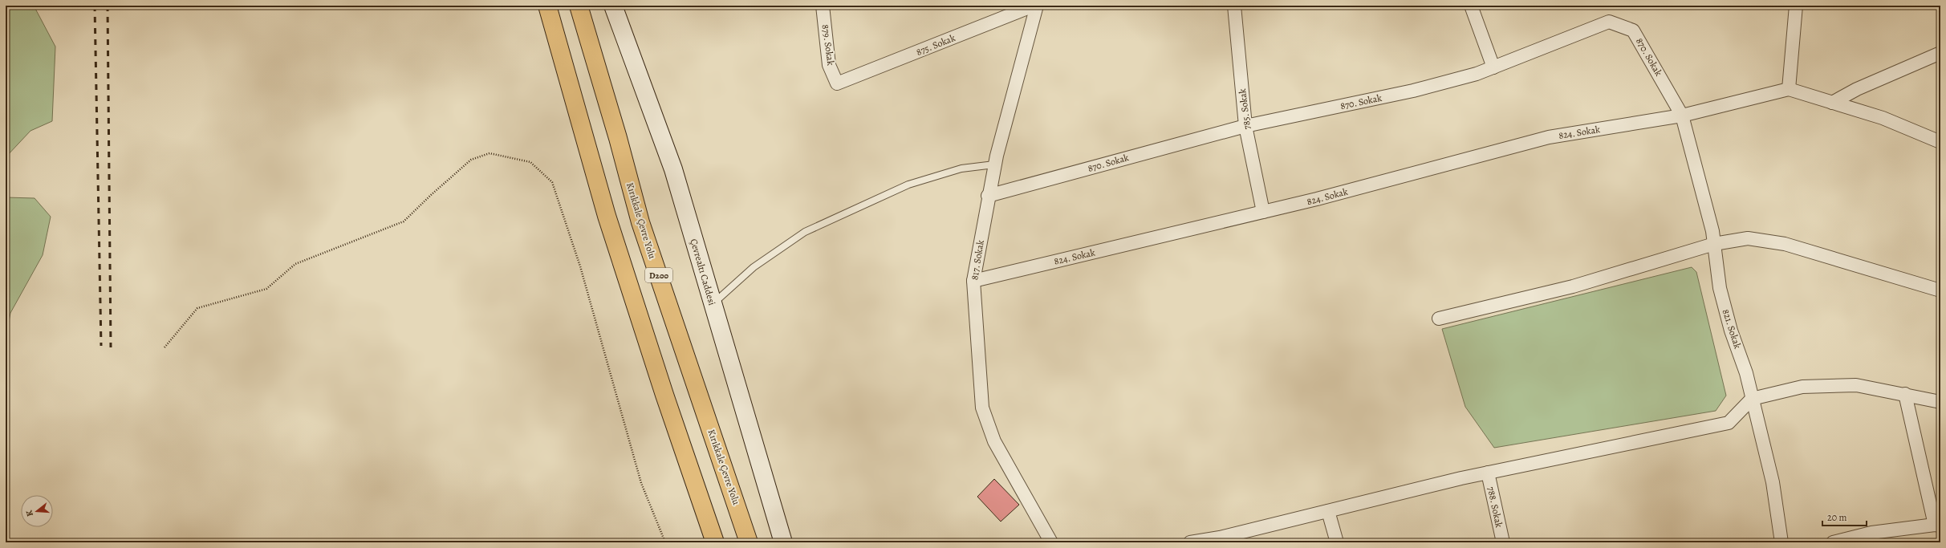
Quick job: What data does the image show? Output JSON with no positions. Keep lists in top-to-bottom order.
{
  "streets": {
    "highway": ["Kırıkkale Çevre Yolu", "D200"],
    "main road": ["Çevrealtı Caddesi"],
    "street": [
      "879. Sokak",
      "875. Sokak",
      "870. Sokak",
      "785. Sokak",
      "824. Sokak",
      "817. Sokak",
      "821. Sokak",
      "788. Sokak"
    ]
  },
  "crossings": [
    ["879. Sokak", "875. Sokak"],
    ["870. Sokak", "785. Sokak"],
    ["870. Sokak", "824. Sokak"],
    ["870. Sokak", "817. Sokak"],
    ["870. Sokak", "821. Sokak"],
    ["785. Sokak", "824. Sokak"],
    ["824. Sokak", "817. Sokak"],
    ["824. Sokak", "821. Sokak"]
  ],
  "scale_bar": "20 m",
  "north": "left"
}
